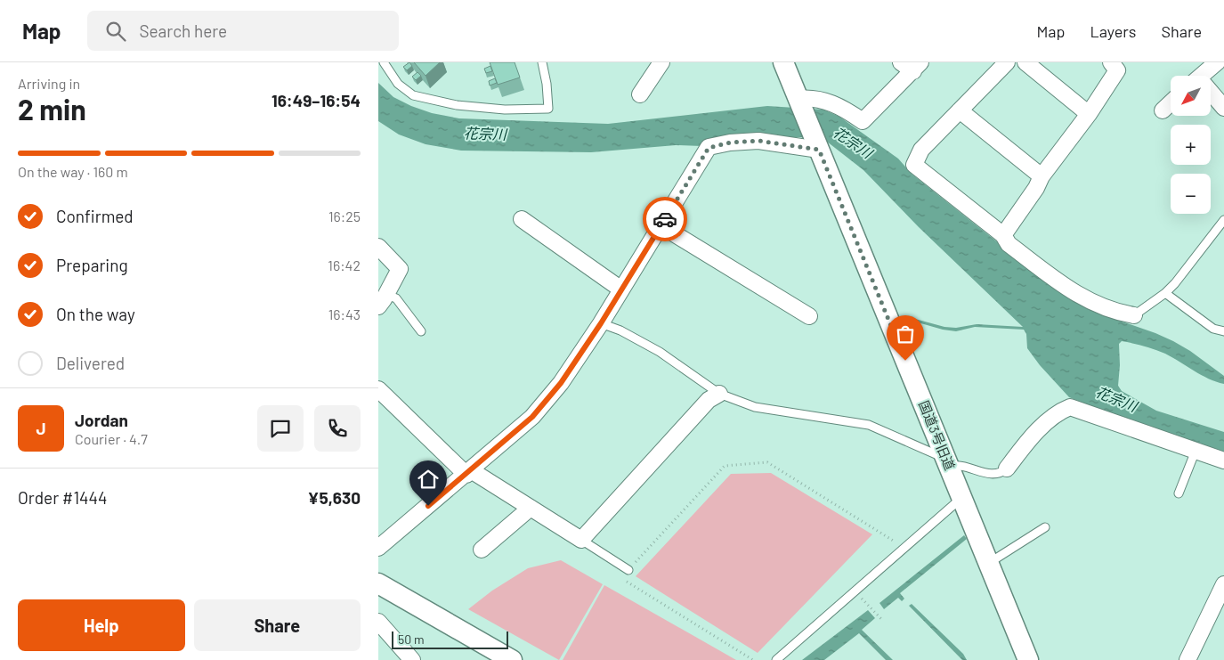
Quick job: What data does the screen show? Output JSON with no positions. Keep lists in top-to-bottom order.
{
  "streets": {
    "street": ["国道3号旧道"]
  },
  "water": ["花宗川"],
  "scale_bar": "50 m",
  "north": "bottom left",
  "page": {
    "header": "Map",
    "search": "Search here",
    "nav": ["Map", "Layers", "Share"],
    "heading": ["2 min", "Arriving in", "16:49–16:54"],
    "panel": [
      "Jordan",
      "Courier · 4.7",
      "Order #1444",
      "¥5,630"
    ],
    "map_buttons": ["+", "−"],
    "bar": "On the way · 160 m",
    "list": [
      ["Confirmed", "16:25"],
      ["Preparing", "16:42"],
      ["On the way", "16:43"],
      "Delivered"
    ],
    "round": "J",
    "buttons": ["Help", "Share"],
    "scale": "50 m"
  }
}
